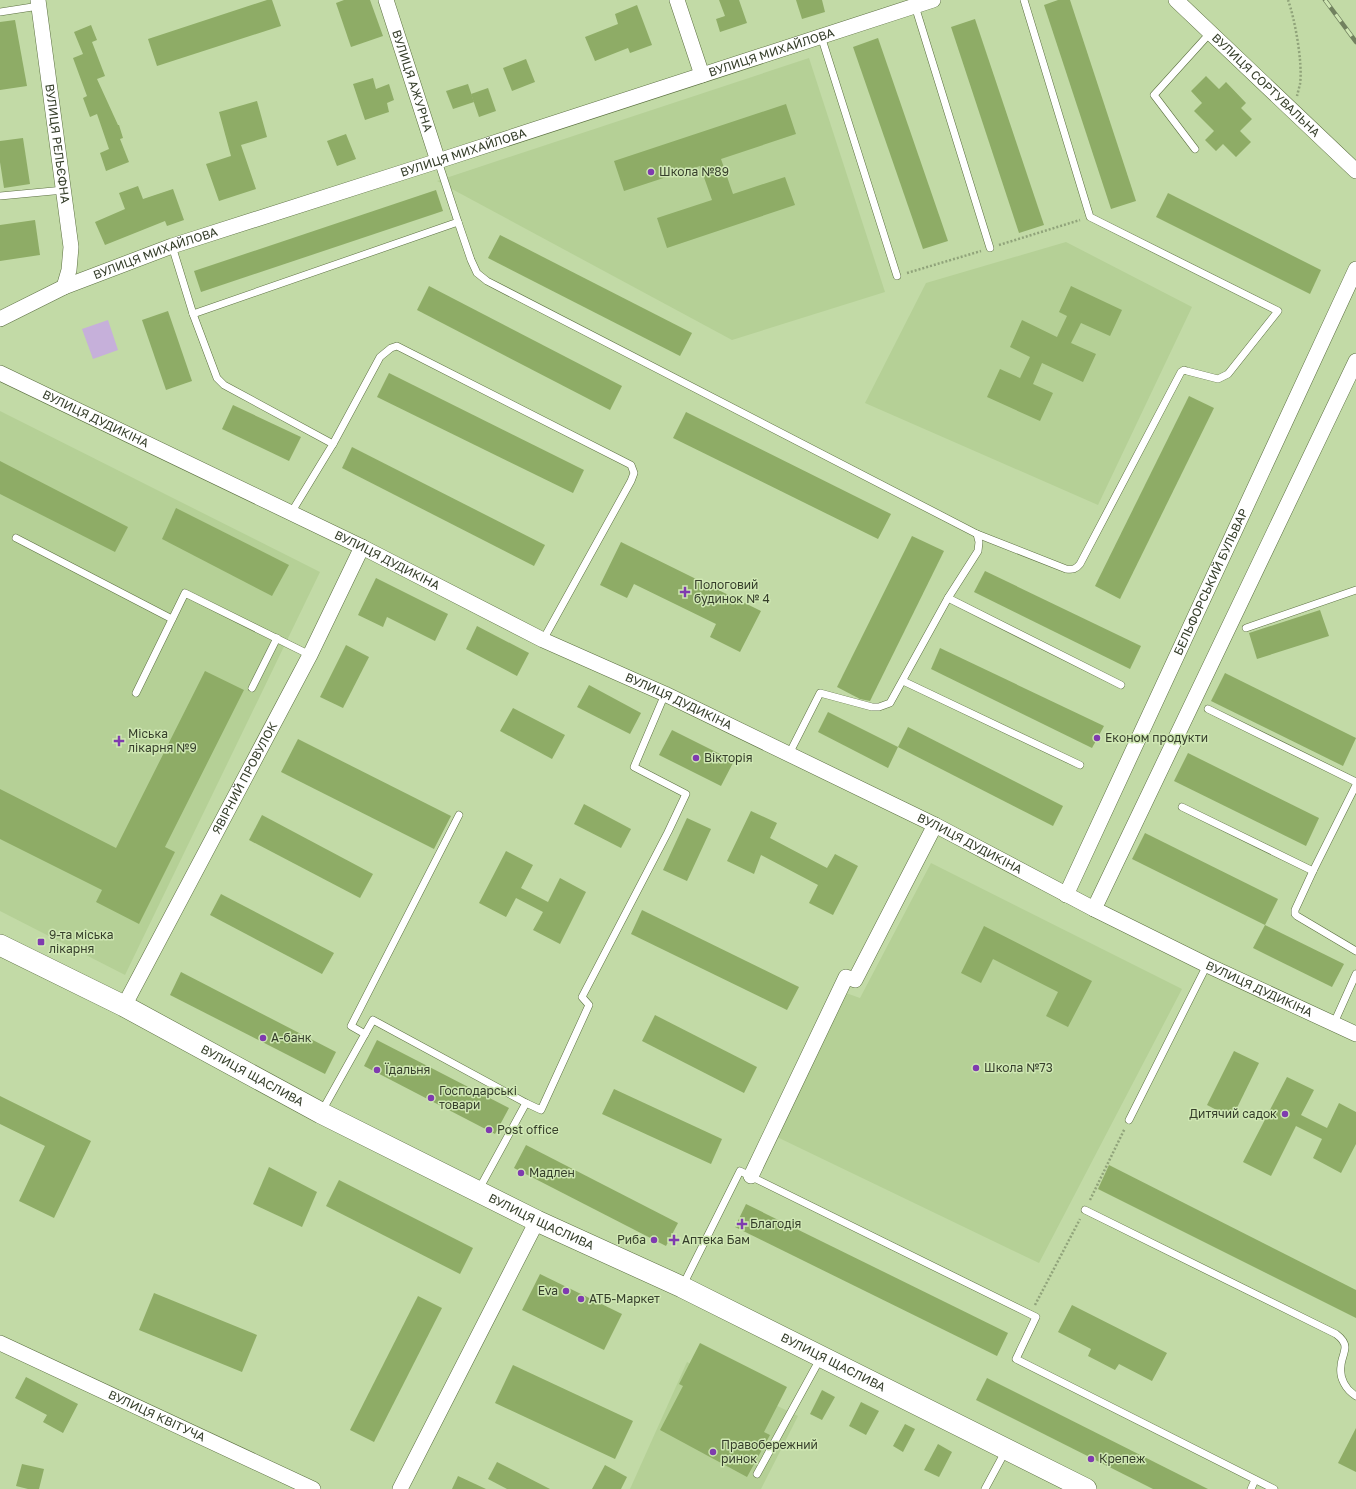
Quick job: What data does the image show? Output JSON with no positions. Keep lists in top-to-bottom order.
{
  "streets": {
    "street": [
      "ВУЛИЦЯ МИХАЙЛОВА",
      "ВУЛИЦЯ АЖУРНА",
      "ВУЛИЦЯ СОРТУВАЛЬНА",
      "ВУЛИЦЯ РЕЛЬЄФНА",
      "ВУЛИЦЯ ДУДИКІНА",
      "БЕЛЬФОРСЬКИЙ БУЛЬВАР",
      "ЯВІРНИЙ ПРОВУЛОК",
      "ВУЛИЦЯ ЩАСЛИВА",
      "ВУЛИЦЯ КВІТУЧА"
    ]
  },
  "crossings": [
    ["ВУЛИЦЯ МИХАЙЛОВА", "ВУЛИЦЯ АЖУРНА"],
    ["ВУЛИЦЯ МИХАЙЛОВА", "ВУЛИЦЯ РЕЛЬЄФНА"],
    ["ВУЛИЦЯ ДУДИКІНА", "БЕЛЬФОРСЬКИЙ БУЛЬВАР"],
    ["ВУЛИЦЯ ДУДИКІНА", "ЯВІРНИЙ ПРОВУЛОК"],
    ["ЯВІРНИЙ ПРОВУЛОК", "ВУЛИЦЯ ЩАСЛИВА"]
  ],
  "places": {
    "other": [
      "Школа №89",
      "Економ продукти",
      "Вікторія",
      "А-банк",
      "Школа №73",
      "Їдальня",
      "Господарські товари",
      "Дитячий садок",
      "Post office",
      "Мадлен",
      "Риба",
      "Eva",
      "АТБ-Маркет",
      "Правобережний ринок",
      "Крепеж"
    ],
    "health": [
      "Пологовий будинок № 4",
      "Міська лікарня №9",
      "Благодія",
      "Аптека Бам"
    ],
    "transit": ["9-та міська лікарня"]
  }
}
